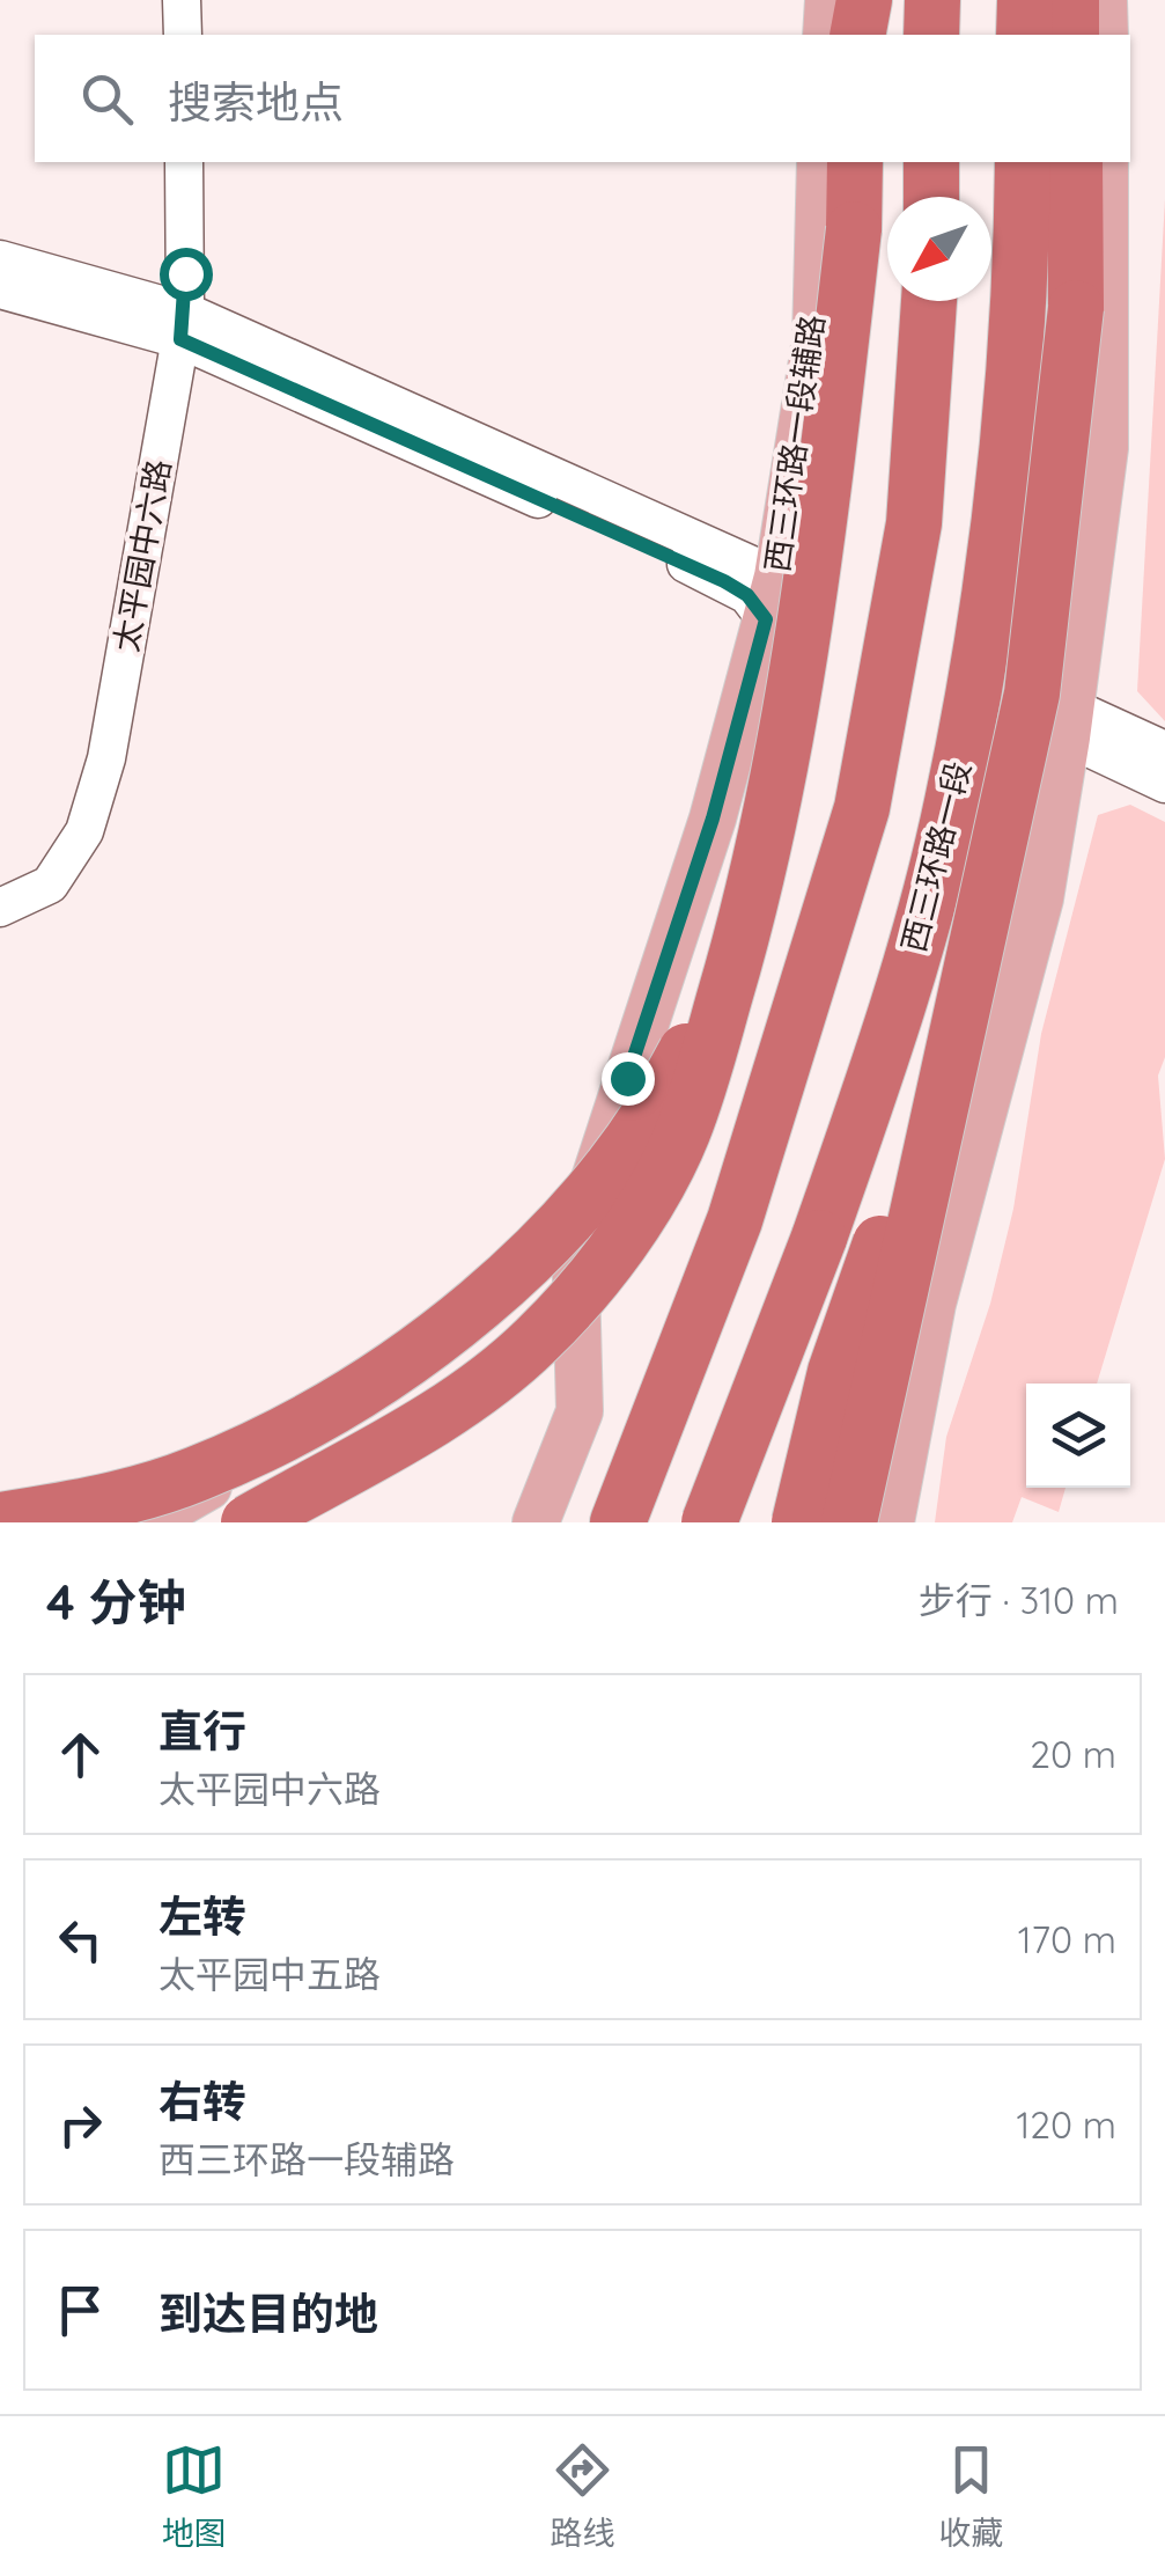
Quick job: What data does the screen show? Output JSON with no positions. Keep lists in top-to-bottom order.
{
  "streets": {
    "highway": ["西三环路一段"],
    "main road": ["西三环路一段辅路"],
    "street": ["太平园中六路"]
  },
  "north": "bottom left",
  "page": {
    "search": "搜索地点",
    "heading": ["4 分钟", "步行 · 310 m"],
    "list": [
      ["直行", "太平园中六路", "20 m"],
      ["左转", "太平园中五路", "170 m"],
      ["右转", "西三环路一段辅路", "120 m"],
      "到达目的地"
    ],
    "nav": ["地图", "路线", "收藏"]
  }
}
